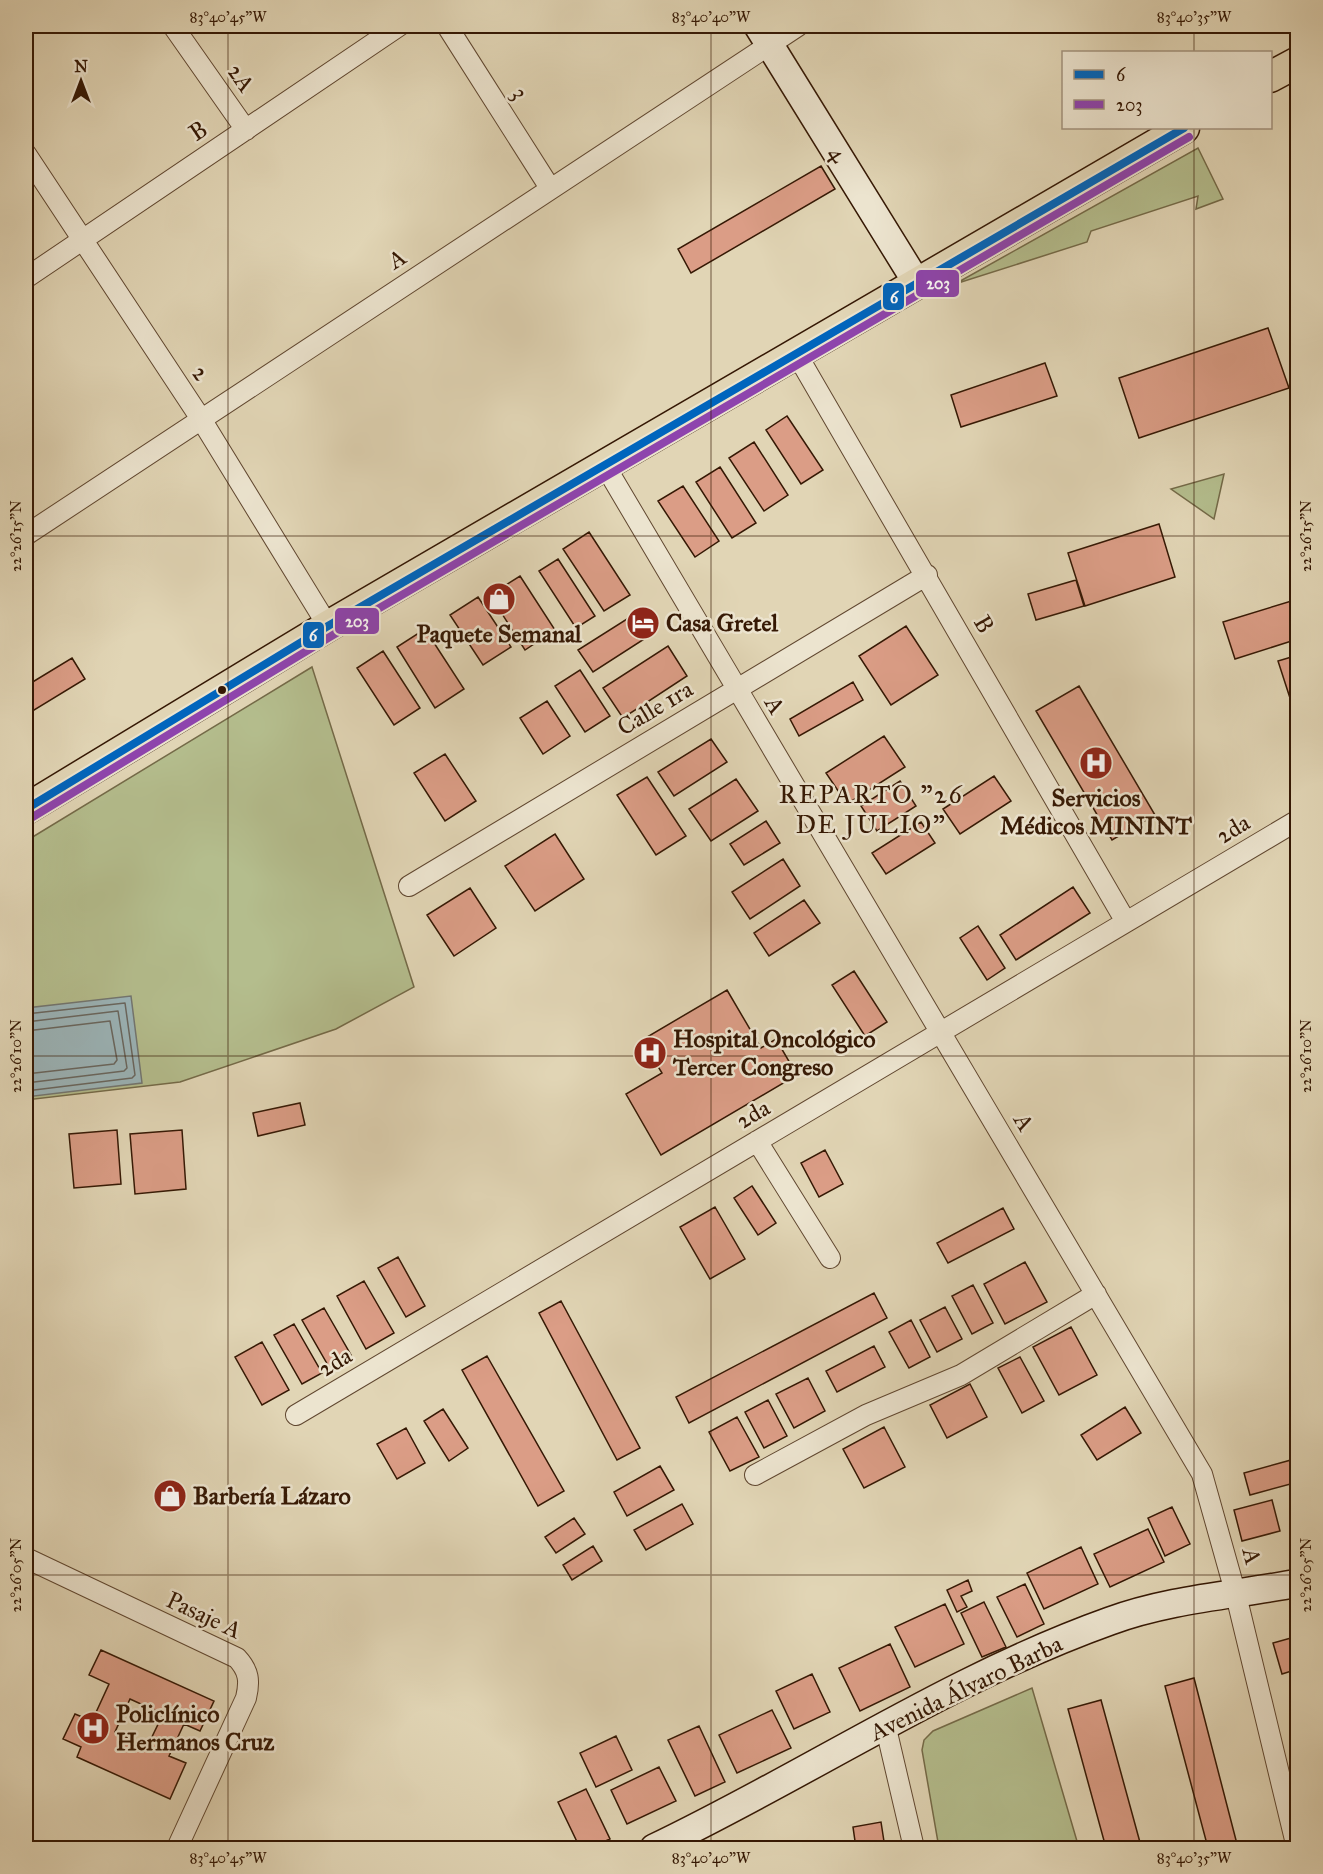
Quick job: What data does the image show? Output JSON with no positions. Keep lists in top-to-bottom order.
{
  "streets": {
    "street": [
      "2A",
      "3",
      "B",
      "4",
      "A",
      "2",
      "Calle 1ra",
      "2da",
      "Pasaje A",
      "Avenida Álvaro Barba"
    ]
  },
  "crossings": [
    ["2A", "B"],
    ["3", "A"],
    ["B", "2"],
    ["B", "Calle 1ra"],
    ["B", "2da"],
    ["4", "A"],
    ["A", "2"],
    ["A", "Calle 1ra"],
    ["A", "2da"],
    ["A", "Avenida Álvaro Barba"]
  ],
  "districts": ["REPARTO \"26 DE JULIO\""],
  "places": {
    "shop": ["Paquete Semanal", "Barbería Lázaro"],
    "hotel": ["Casa Gretel"],
    "hospital": ["Servicios Médicos MININT", "Hospital Oncológico Tercer Congreso", "Policlínico Hermanos Cruz"]
  },
  "lines": ["transit line 6", "transit line 203"],
  "legend": ["6", "203"],
  "north": "top",
  "coordinates": [
    "83°40'45\"W",
    "83°40'40\"W",
    "83°40'35\"W",
    "22°26'15\"N",
    "22°26'10\"N",
    "22°26'05\"N"
  ]
}
